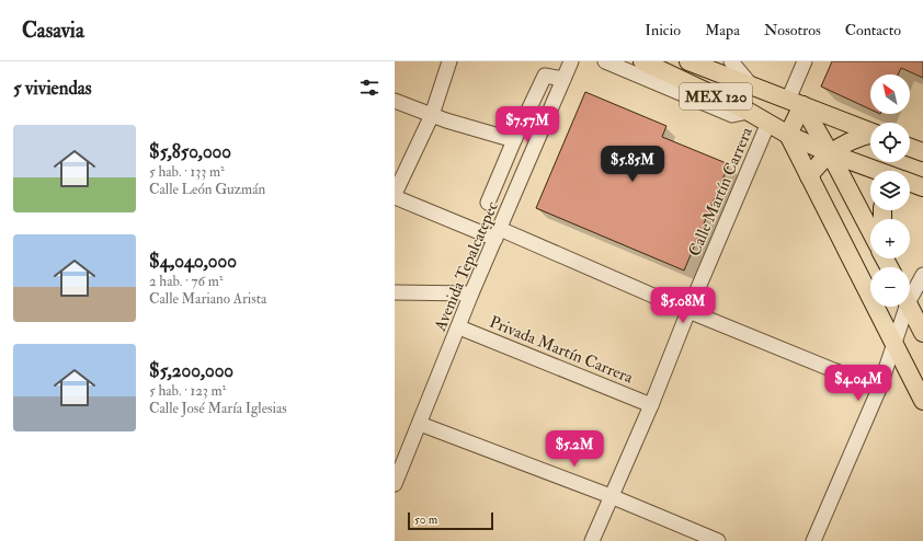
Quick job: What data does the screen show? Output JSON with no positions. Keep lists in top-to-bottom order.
{
  "streets": {
    "main road": ["MEX 120"],
    "street": ["Calle Martín Carrera", "Avenida Tepalcatepec", "Privada Martín Carrera"]
  },
  "crossings": [
    ["MEX 120", "Calle Martín Carrera"],
    ["Calle Martín Carrera", "Privada Martín Carrera"],
    ["Avenida Tepalcatepec", "Privada Martín Carrera"]
  ],
  "scale_bar": "50 m",
  "north": "top left",
  "page": {
    "header": "Casavia",
    "nav": [
      "Inicio",
      "Mapa",
      "Nosotros",
      "Contacto"
    ],
    "heading": "5 viviendas",
    "map_buttons": ["+", "−"],
    "price": [
      "$7.57M",
      "$5.85M",
      "$5.08M",
      "$4.04M",
      "$5.2M"
    ],
    "list": [
      {
        "name": "$5,850,000",
        "note": "5 hab. · 133 m² · Calle León Guzmán"
      },
      {
        "name": "$4,040,000",
        "note": "2 hab. · 76 m² · Calle Mariano Arista"
      },
      {
        "name": "$5,200,000",
        "note": "5 hab. · 123 m² · Calle José María Iglesias"
      }
    ],
    "scale": "50 m"
  }
}
